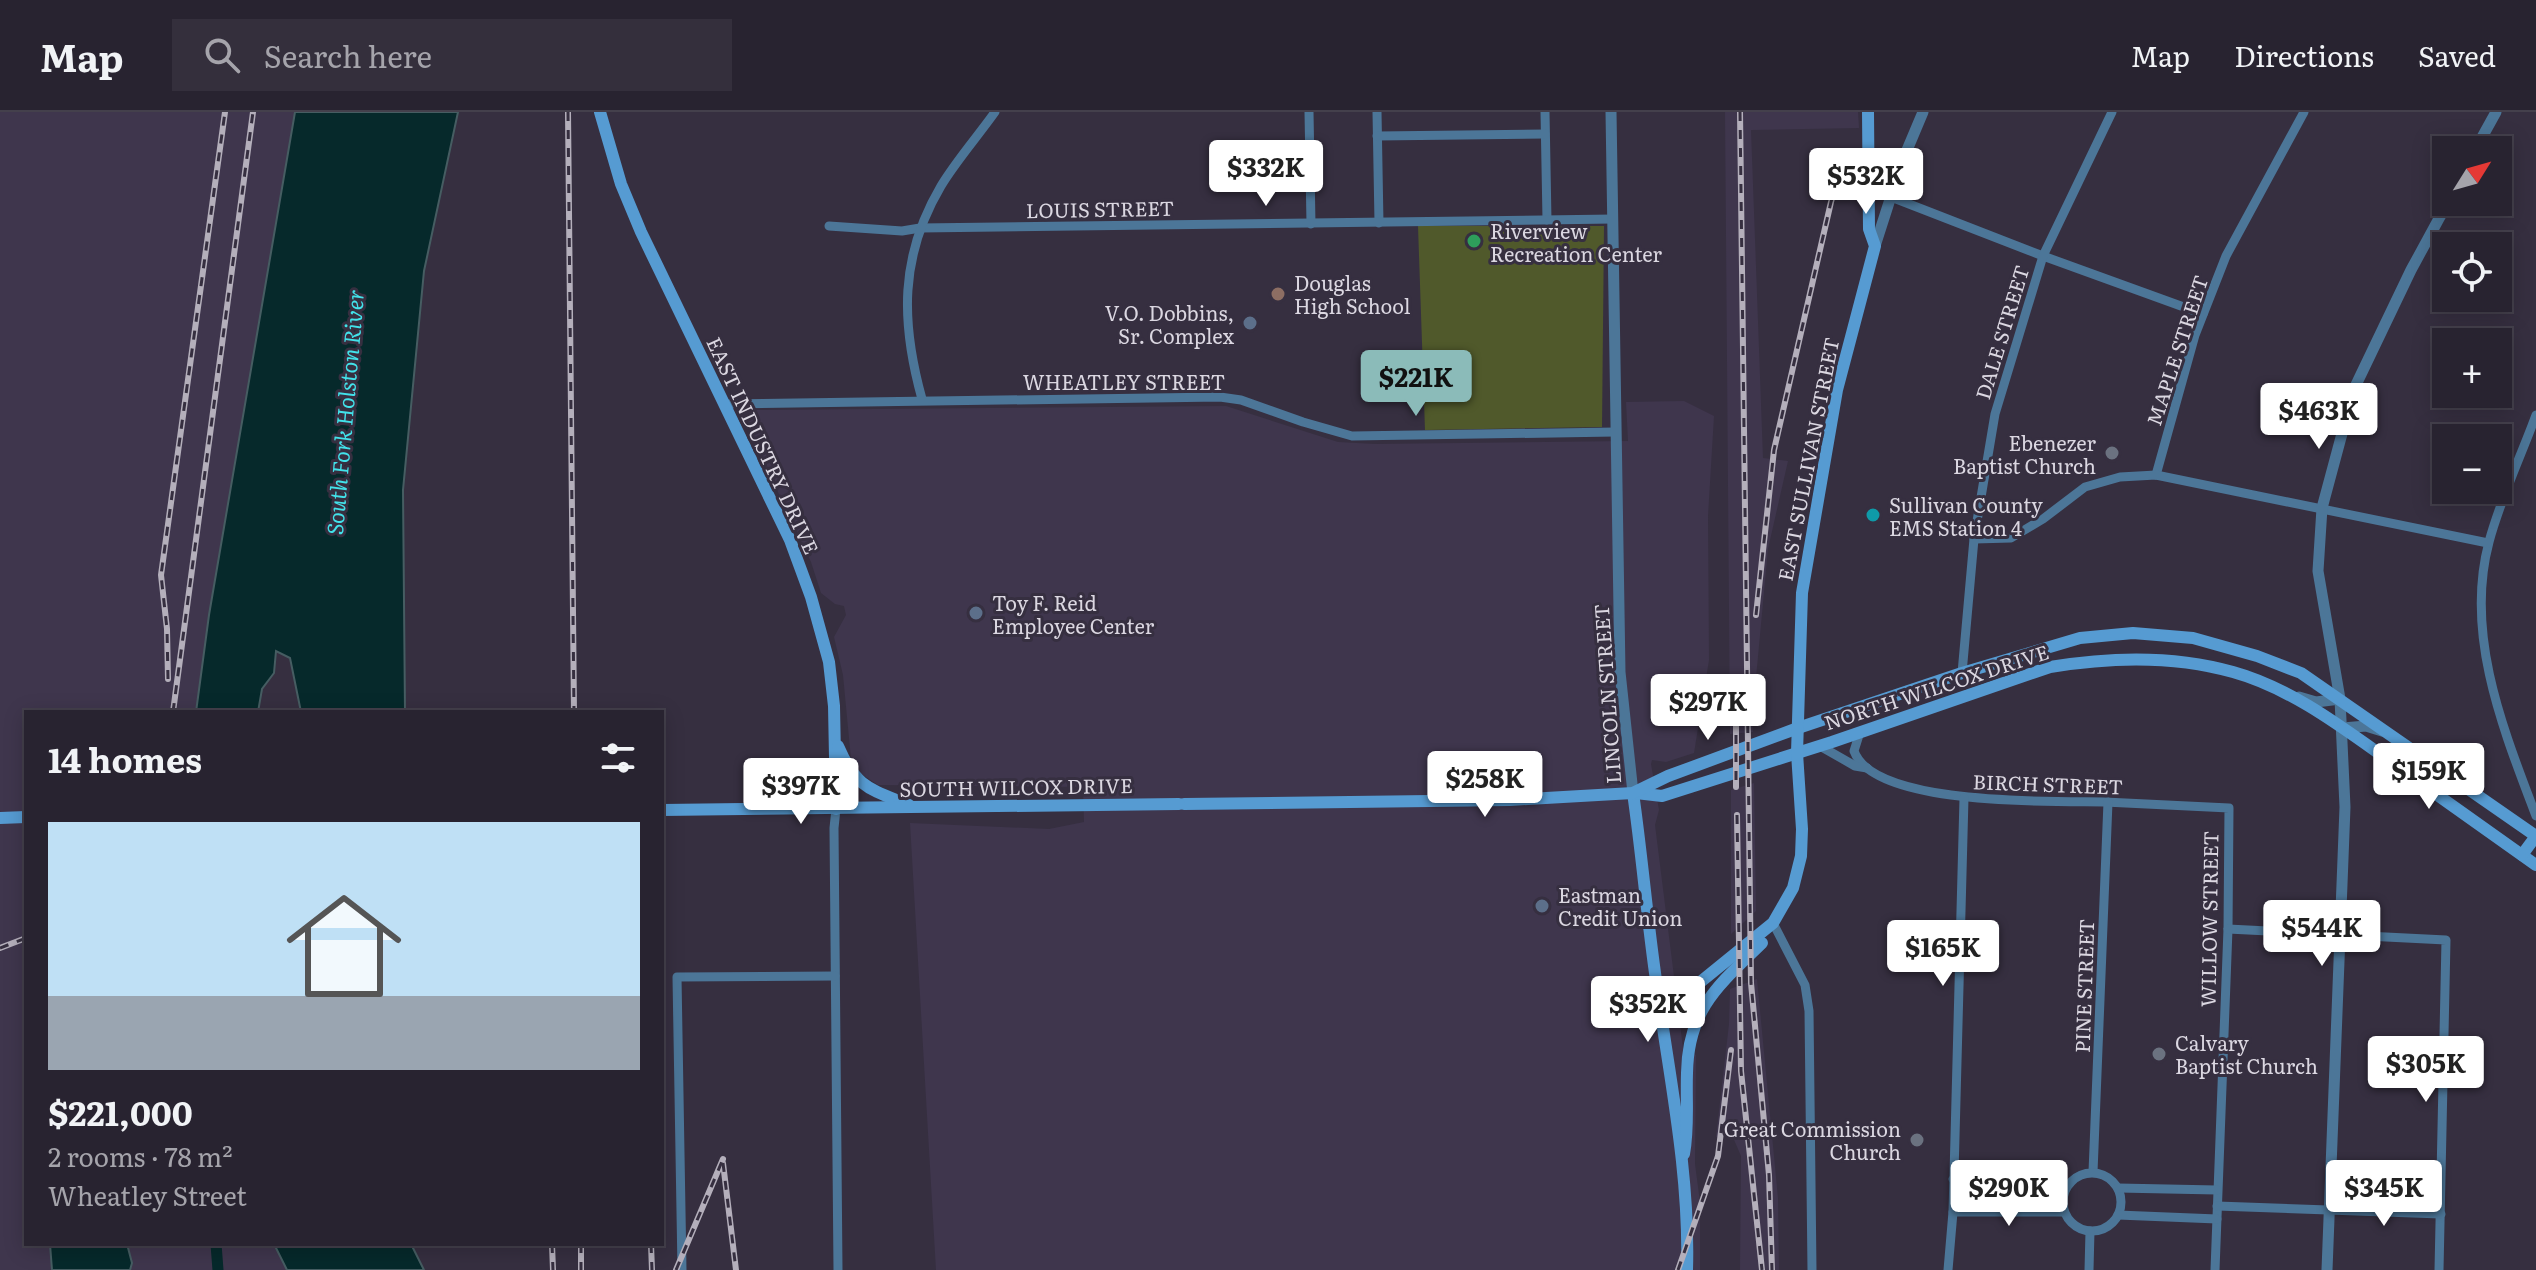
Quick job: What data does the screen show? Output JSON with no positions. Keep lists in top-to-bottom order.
{
  "streets": {
    "main road": [
      "EAST INDUSTRY DRIVE",
      "EAST SULLIVAN STREET",
      "NORTH WILCOX DRIVE",
      "LINCOLN STREET",
      "SOUTH WILCOX DRIVE"
    ],
    "street": [
      "LOUIS STREET",
      "DALE STREET",
      "MAPLE STREET",
      "WHEATLEY STREET",
      "BIRCH STREET",
      "WILLOW STREET",
      "PINE STREET"
    ]
  },
  "crossings": [
    ["LOUIS STREET", "LINCOLN STREET"],
    ["DALE STREET", "NORTH WILCOX DRIVE"],
    ["WHEATLEY STREET", "EAST INDUSTRY DRIVE"],
    ["WHEATLEY STREET", "LINCOLN STREET"],
    ["EAST INDUSTRY DRIVE", "SOUTH WILCOX DRIVE"],
    ["EAST SULLIVAN STREET", "NORTH WILCOX DRIVE"],
    ["EAST SULLIVAN STREET", "SOUTH WILCOX DRIVE"],
    ["NORTH WILCOX DRIVE", "LINCOLN STREET"],
    ["NORTH WILCOX DRIVE", "BIRCH STREET"],
    ["NORTH WILCOX DRIVE", "SOUTH WILCOX DRIVE"],
    ["LINCOLN STREET", "SOUTH WILCOX DRIVE"],
    ["BIRCH STREET", "WILLOW STREET"],
    ["BIRCH STREET", "PINE STREET"]
  ],
  "water": ["South Fork Holston River"],
  "places": [
    "Riverview Recreation Center",
    "Douglas High School",
    "V.O. Dobbins, Sr. Complex",
    "Ebenezer Baptist Church",
    "Sullivan County EMS Station 4",
    "Toy F. Reid Employee Center",
    "Eastman Credit Union",
    "Calvary Baptist Church",
    "Great Commission Church"
  ],
  "north": "top right",
  "page": {
    "header": "Map",
    "search": "Search here",
    "nav": ["Map", "Directions", "Saved"],
    "map_buttons": ["+", "−"],
    "price": [
      "$332K",
      "$532K",
      "$221K",
      "$463K",
      "$297K",
      "$159K",
      "$258K",
      "$397K",
      "$544K",
      "$165K",
      "$352K",
      "$305K",
      "$290K",
      "$345K"
    ],
    "heading": "14 homes",
    "list": [
      {
        "name": "$221,000",
        "note": "2 rooms · 78 m² · Wheatley Street"
      }
    ]
  }
}
